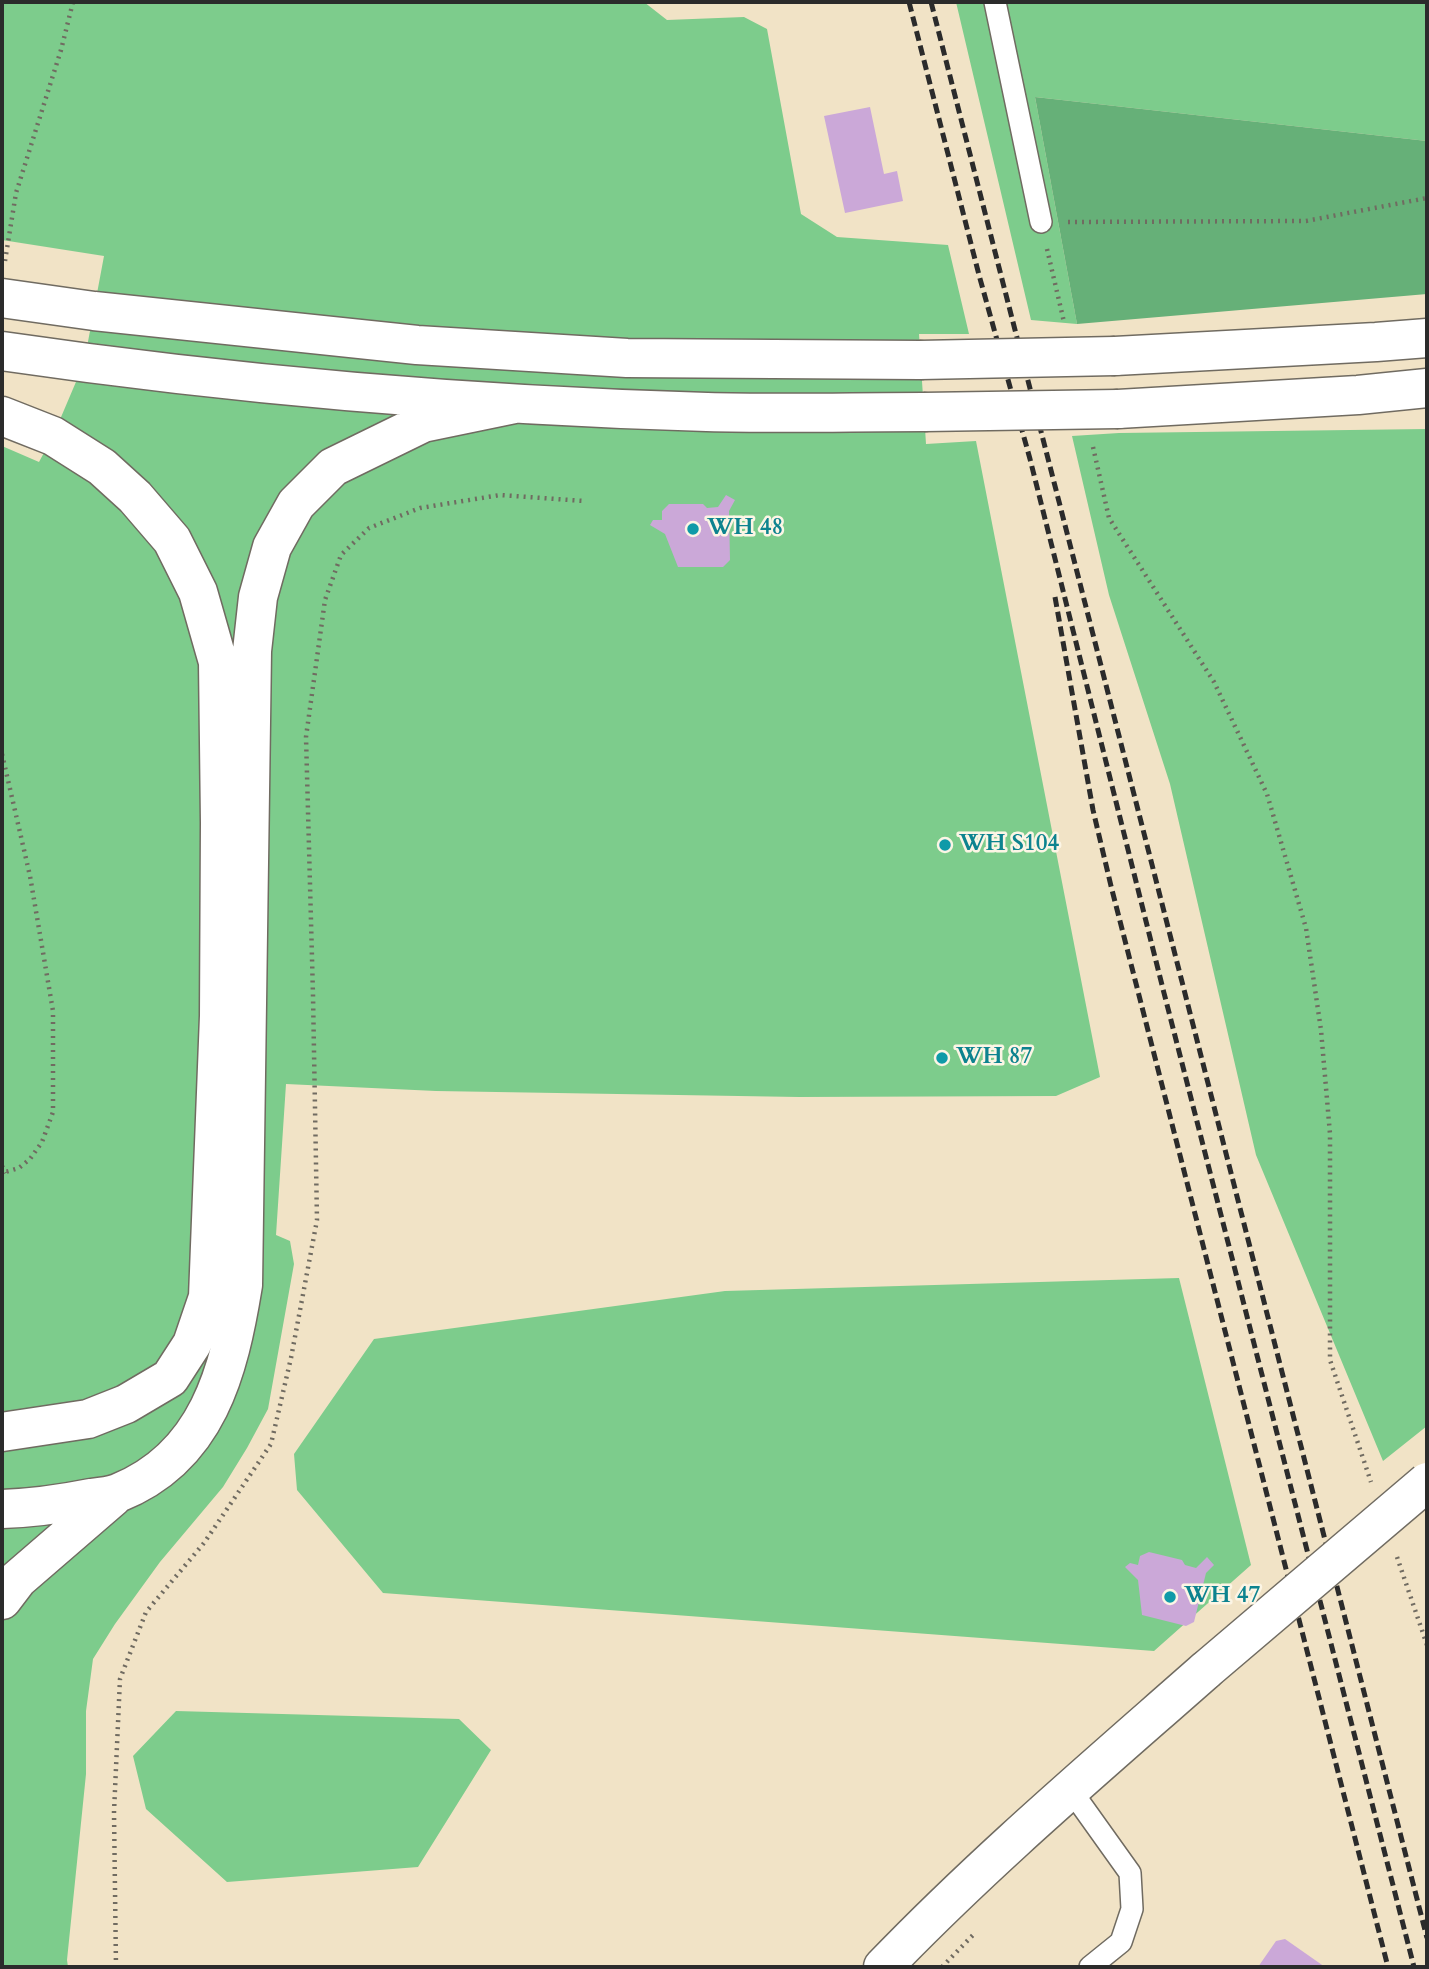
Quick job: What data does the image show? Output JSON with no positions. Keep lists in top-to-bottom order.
{
  "places": [
    "WH 48",
    "WH S104",
    "WH 87",
    "WH 47"
  ]
}
